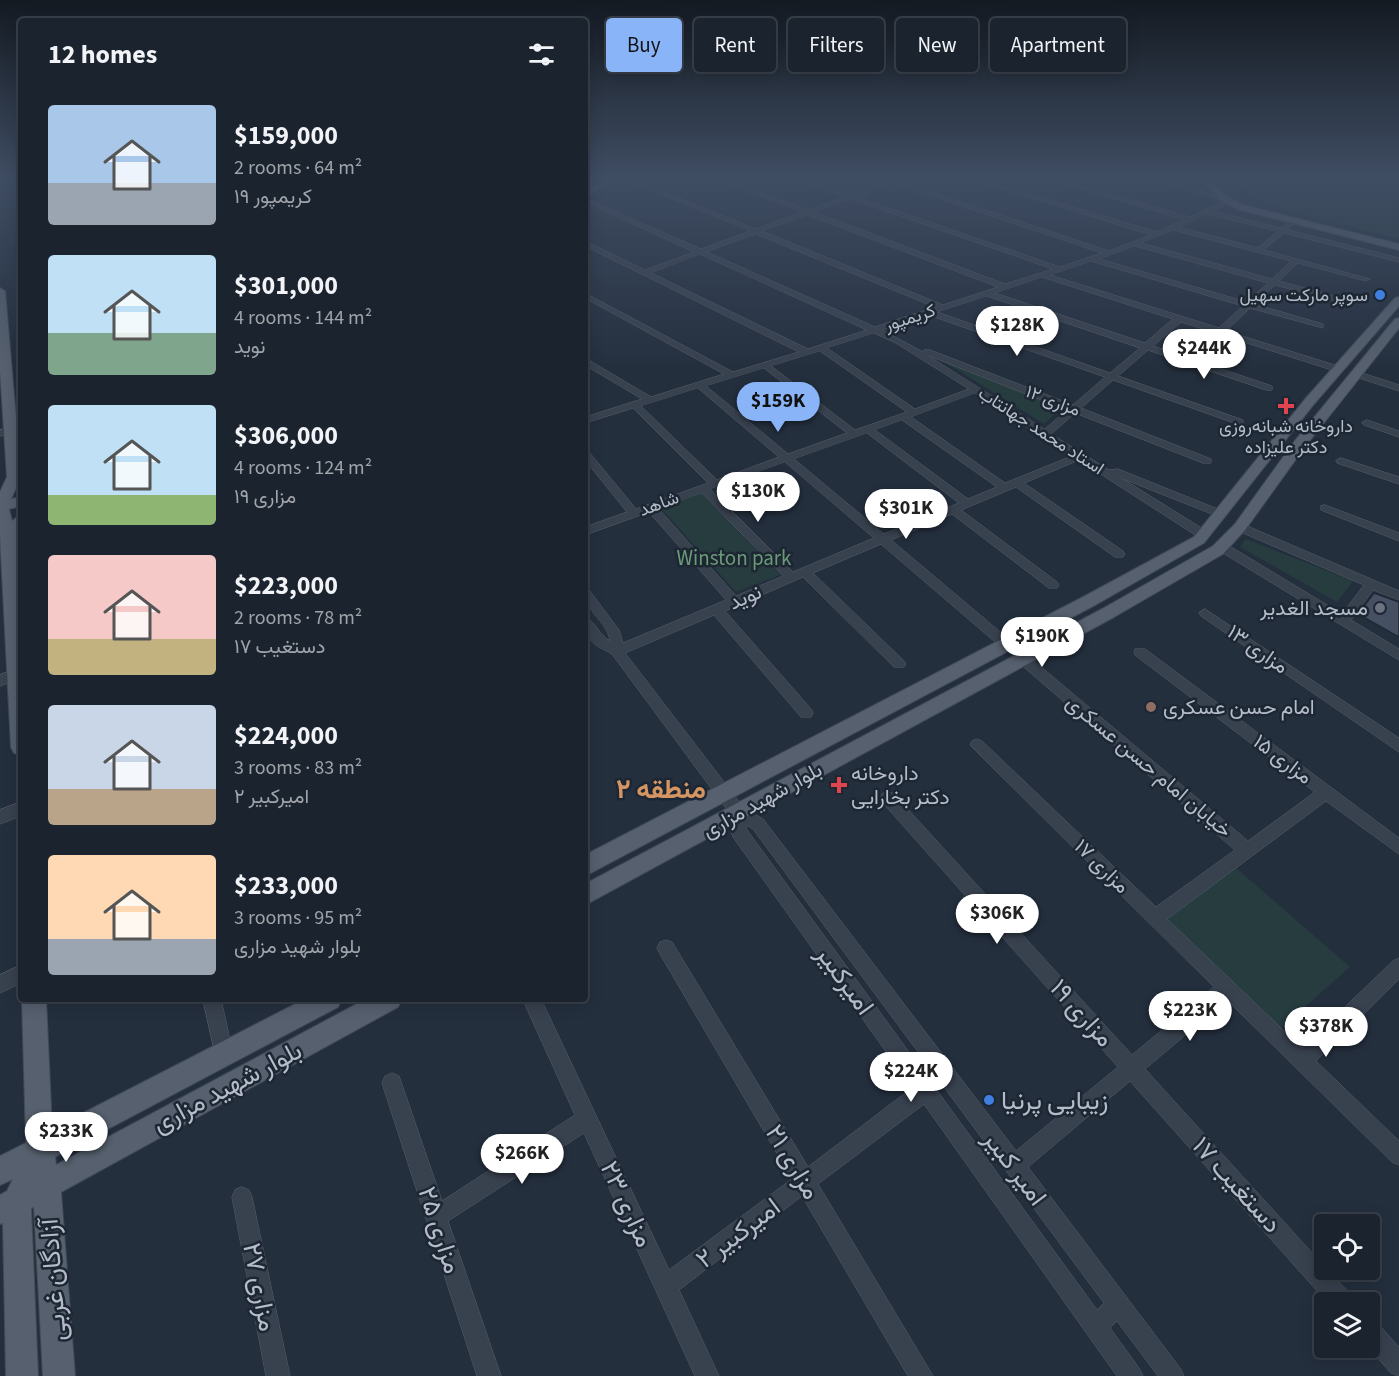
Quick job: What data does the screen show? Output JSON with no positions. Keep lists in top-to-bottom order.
{
  "streets": {
    "main road": ["بلوار شهید مزاری", "آزادگان غربی"],
    "street": [
      "کریمپور",
      "مزاری ۱۲",
      "استاد محمد جهانتاب",
      "شاهد",
      "نوید",
      "مزاری ۱۳",
      "مزاری ۱۵",
      "خیابان امام حسن عسکری",
      "مزاری ۱۷",
      "امیرکبیر",
      "مزاری ۱۹",
      "مزاری ۲۱",
      "امیر کبیر",
      "دستغیب ۱۷",
      "مزاری ۲۳",
      "مزاری ۲۵",
      "امیرکبیر ۲",
      "مزاری ۲۷"
    ]
  },
  "crossings": [
    ["کریمپور", "استاد محمد جهانتاب"],
    ["مزاری ۱۲", "استاد محمد جهانتاب"],
    ["استاد محمد جهانتاب", "شاهد"],
    ["استاد محمد جهانتاب", "نوید"],
    ["استاد محمد جهانتاب", "بلوار شهید مزاری"],
    ["خیابان امام حسن عسکری", "بلوار شهید مزاری"],
    ["بلوار شهید مزاری", "امیرکبیر"],
    ["بلوار شهید مزاری", "امیر کبیر"],
    ["بلوار شهید مزاری", "آزادگان غربی"],
    ["امیرکبیر", "امیر کبیر"],
    ["امیرکبیر", "امیرکبیر ۲"],
    ["مزاری ۱۹", "دستغیب ۱۷"],
    ["مزاری ۲۱", "امیرکبیر ۲"],
    ["مزاری ۲۳", "امیرکبیر ۲"]
  ],
  "districts": ["منطقه ۲"],
  "parks": ["Winston park"],
  "places": {
    "other": [
      "سوپر مارکت سهیل",
      "مسجد الغدیر",
      "امام حسن عسکری",
      "زیبایی پرنیا"
    ],
    "health": ["داروخانه شبانه‌روزی دکتر علیزاده", "داروخانه دکتر بخارایی"]
  },
  "page": {
    "chip": [
      "Buy",
      "Rent",
      "Filters",
      "New",
      "Apartment"
    ],
    "heading": "12 homes",
    "list": [
      {
        "name": "$159,000",
        "note": "2 rooms · 64 m² · کریمپور ۱۹"
      },
      {
        "name": "$301,000",
        "note": "4 rooms · 144 m² · نوید"
      },
      {
        "name": "$306,000",
        "note": "4 rooms · 124 m² · مزاری ۱۹"
      },
      {
        "name": "$223,000",
        "note": "2 rooms · 78 m² · دستغیب ۱۷"
      },
      {
        "name": "$224,000",
        "note": "3 rooms · 83 m² · امیرکبیر ۲"
      },
      {
        "name": "$233,000",
        "note": "3 rooms · 95 m² · بلوار شهید مزاری"
      }
    ],
    "price": [
      "$128K",
      "$244K",
      "$159K",
      "$130K",
      "$301K",
      "$190K",
      "$306K",
      "$223K",
      "$378K",
      "$224K",
      "$233K",
      "$266K"
    ]
  }
}
